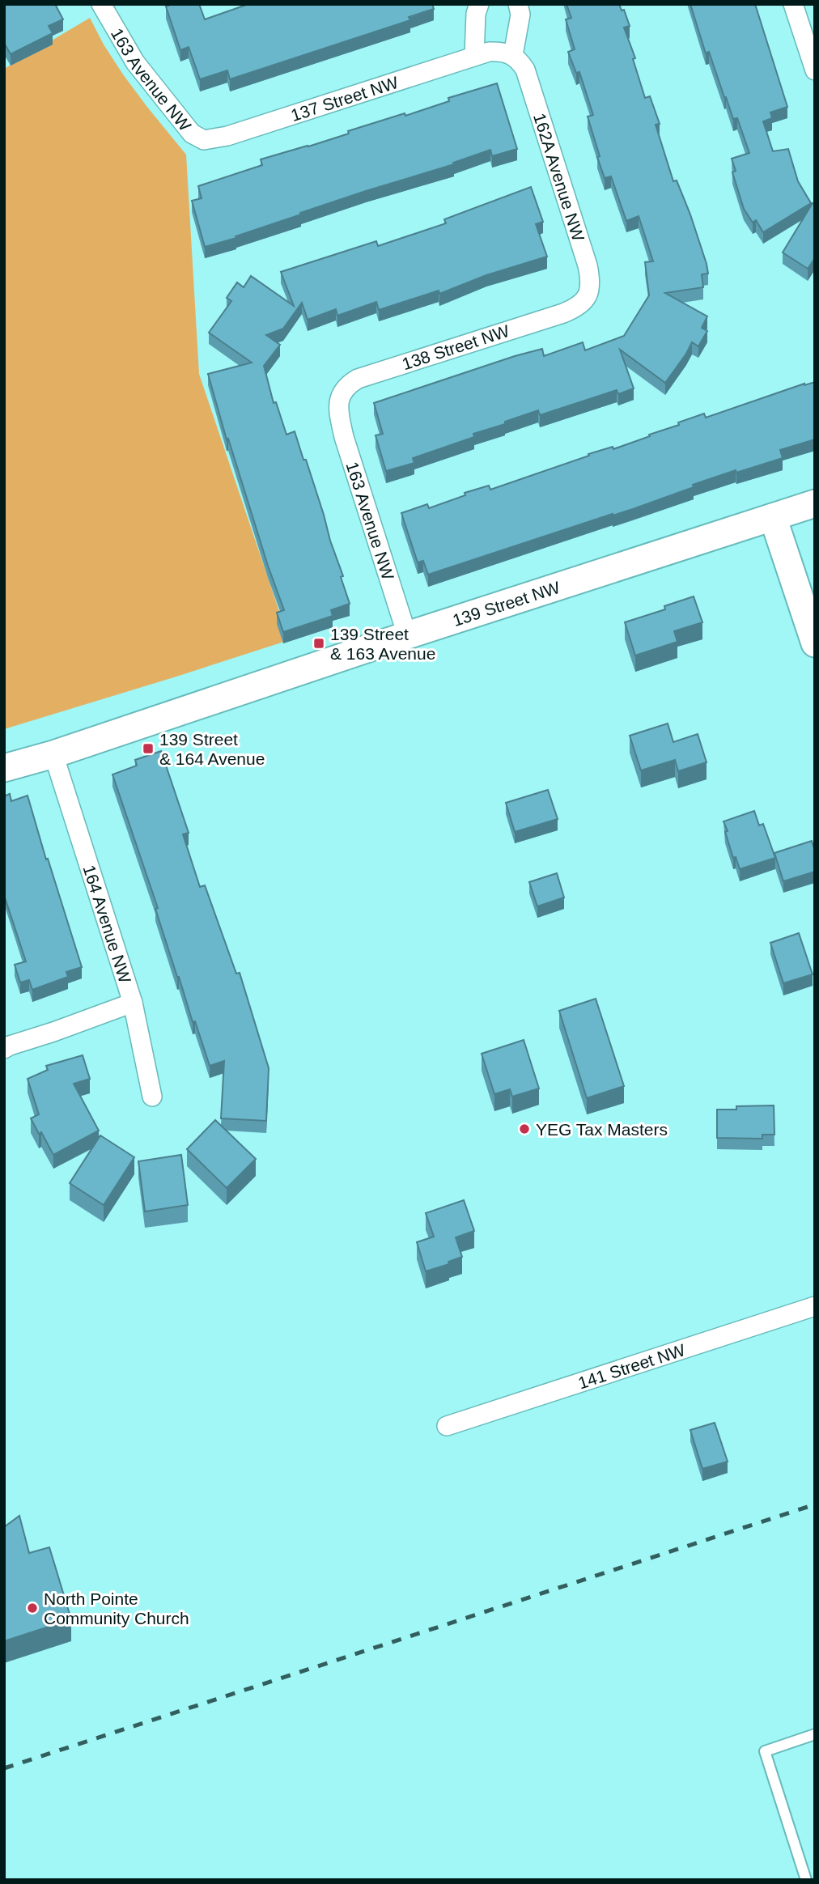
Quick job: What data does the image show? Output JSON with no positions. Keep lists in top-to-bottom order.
{
  "streets": {
    "street": [
      "163 Avenue NW",
      "137 Street NW",
      "162A Avenue NW",
      "138 Street NW",
      "139 Street NW",
      "164 Avenue NW",
      "141 Street NW"
    ]
  },
  "crossings": [
    ["163 Avenue NW", "137 Street NW"],
    ["163 Avenue NW", "138 Street NW"],
    ["163 Avenue NW", "139 Street NW"],
    ["137 Street NW", "162A Avenue NW"],
    ["162A Avenue NW", "138 Street NW"],
    ["139 Street NW", "164 Avenue NW"]
  ],
  "places": {
    "transit": ["139 Street & 163 Avenue", "139 Street & 164 Avenue"],
    "other": ["YEG Tax Masters", "North Pointe Community Church"]
  }
}
